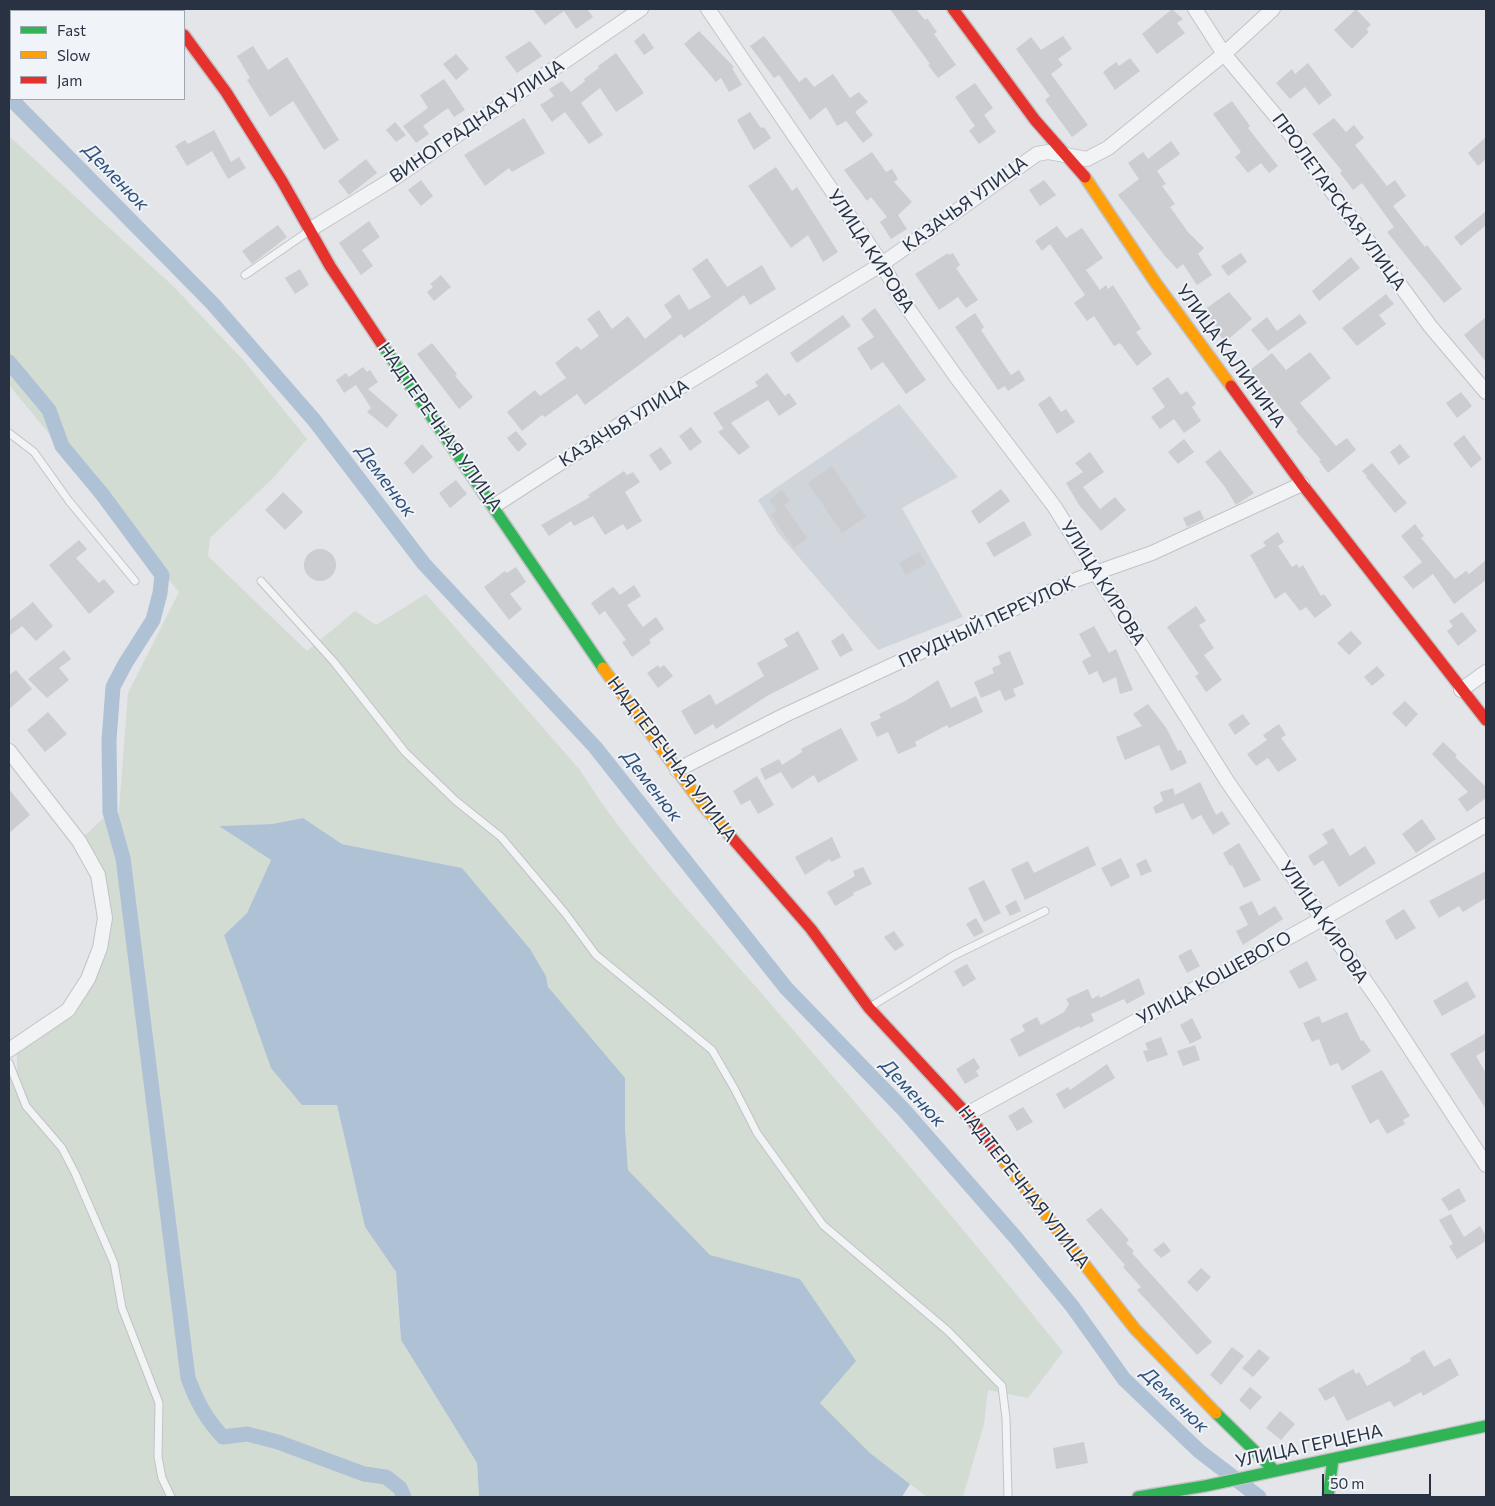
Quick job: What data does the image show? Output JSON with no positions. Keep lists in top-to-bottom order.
{
  "streets": {
    "street": [
      "ВИНОГРАДНАЯ УЛИЦА",
      "ПРОЛЕТАРСКАЯ УЛИЦА",
      "КАЗАЧЬЯ УЛИЦА",
      "УЛИЦА КИРОВА",
      "УЛИЦА КАЛИНИНА",
      "НАДТЕРЕЧНАЯ УЛИЦА",
      "ПРУДНЫЙ ПЕРЕУЛОК",
      "УЛИЦА КОШЕВОГО",
      "УЛИЦА ГЕРЦЕНА"
    ]
  },
  "crossings": [
    ["ВИНОГРАДНАЯ УЛИЦА", "НАДТЕРЕЧНАЯ УЛИЦА"],
    ["ПРОЛЕТАРСКАЯ УЛИЦА", "КАЗАЧЬЯ УЛИЦА"],
    ["КАЗАЧЬЯ УЛИЦА", "УЛИЦА КИРОВА"],
    ["КАЗАЧЬЯ УЛИЦА", "УЛИЦА КАЛИНИНА"],
    ["КАЗАЧЬЯ УЛИЦА", "НАДТЕРЕЧНАЯ УЛИЦА"],
    ["УЛИЦА КИРОВА", "ПРУДНЫЙ ПЕРЕУЛОК"],
    ["УЛИЦА КИРОВА", "УЛИЦА КОШЕВОГО"],
    ["УЛИЦА КАЛИНИНА", "ПРУДНЫЙ ПЕРЕУЛОК"],
    ["НАДТЕРЕЧНАЯ УЛИЦА", "ПРУДНЫЙ ПЕРЕУЛОК"],
    ["НАДТЕРЕЧНАЯ УЛИЦА", "УЛИЦА КОШЕВОГО"],
    ["НАДТЕРЕЧНАЯ УЛИЦА", "УЛИЦА ГЕРЦЕНА"]
  ],
  "water": ["Деменюк"],
  "legend": ["Fast", "Slow", "Jam"],
  "scale_bar": "50 m"
}
